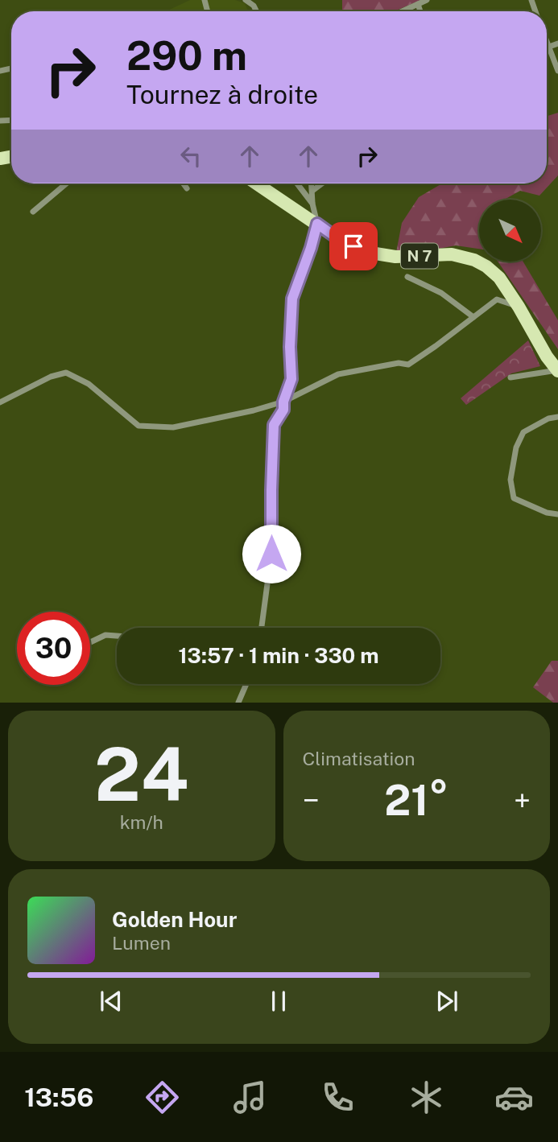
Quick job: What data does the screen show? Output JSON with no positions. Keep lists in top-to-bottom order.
{
  "streets": {
    "main road": ["N 7"]
  },
  "north": "bottom right",
  "page": {
    "turn": ["290 m", "Tournez à droite"],
    "limit": "30",
    "trip": "13:57 · 1 min · 330 m",
    "tile": [
      ["24", "km/h"],
      "Climatisation"
    ],
    "heat": ["−", "21°", "+"],
    "song": ["Golden Hour", "Lumen"],
    "tabs": "13:56"
  }
}
